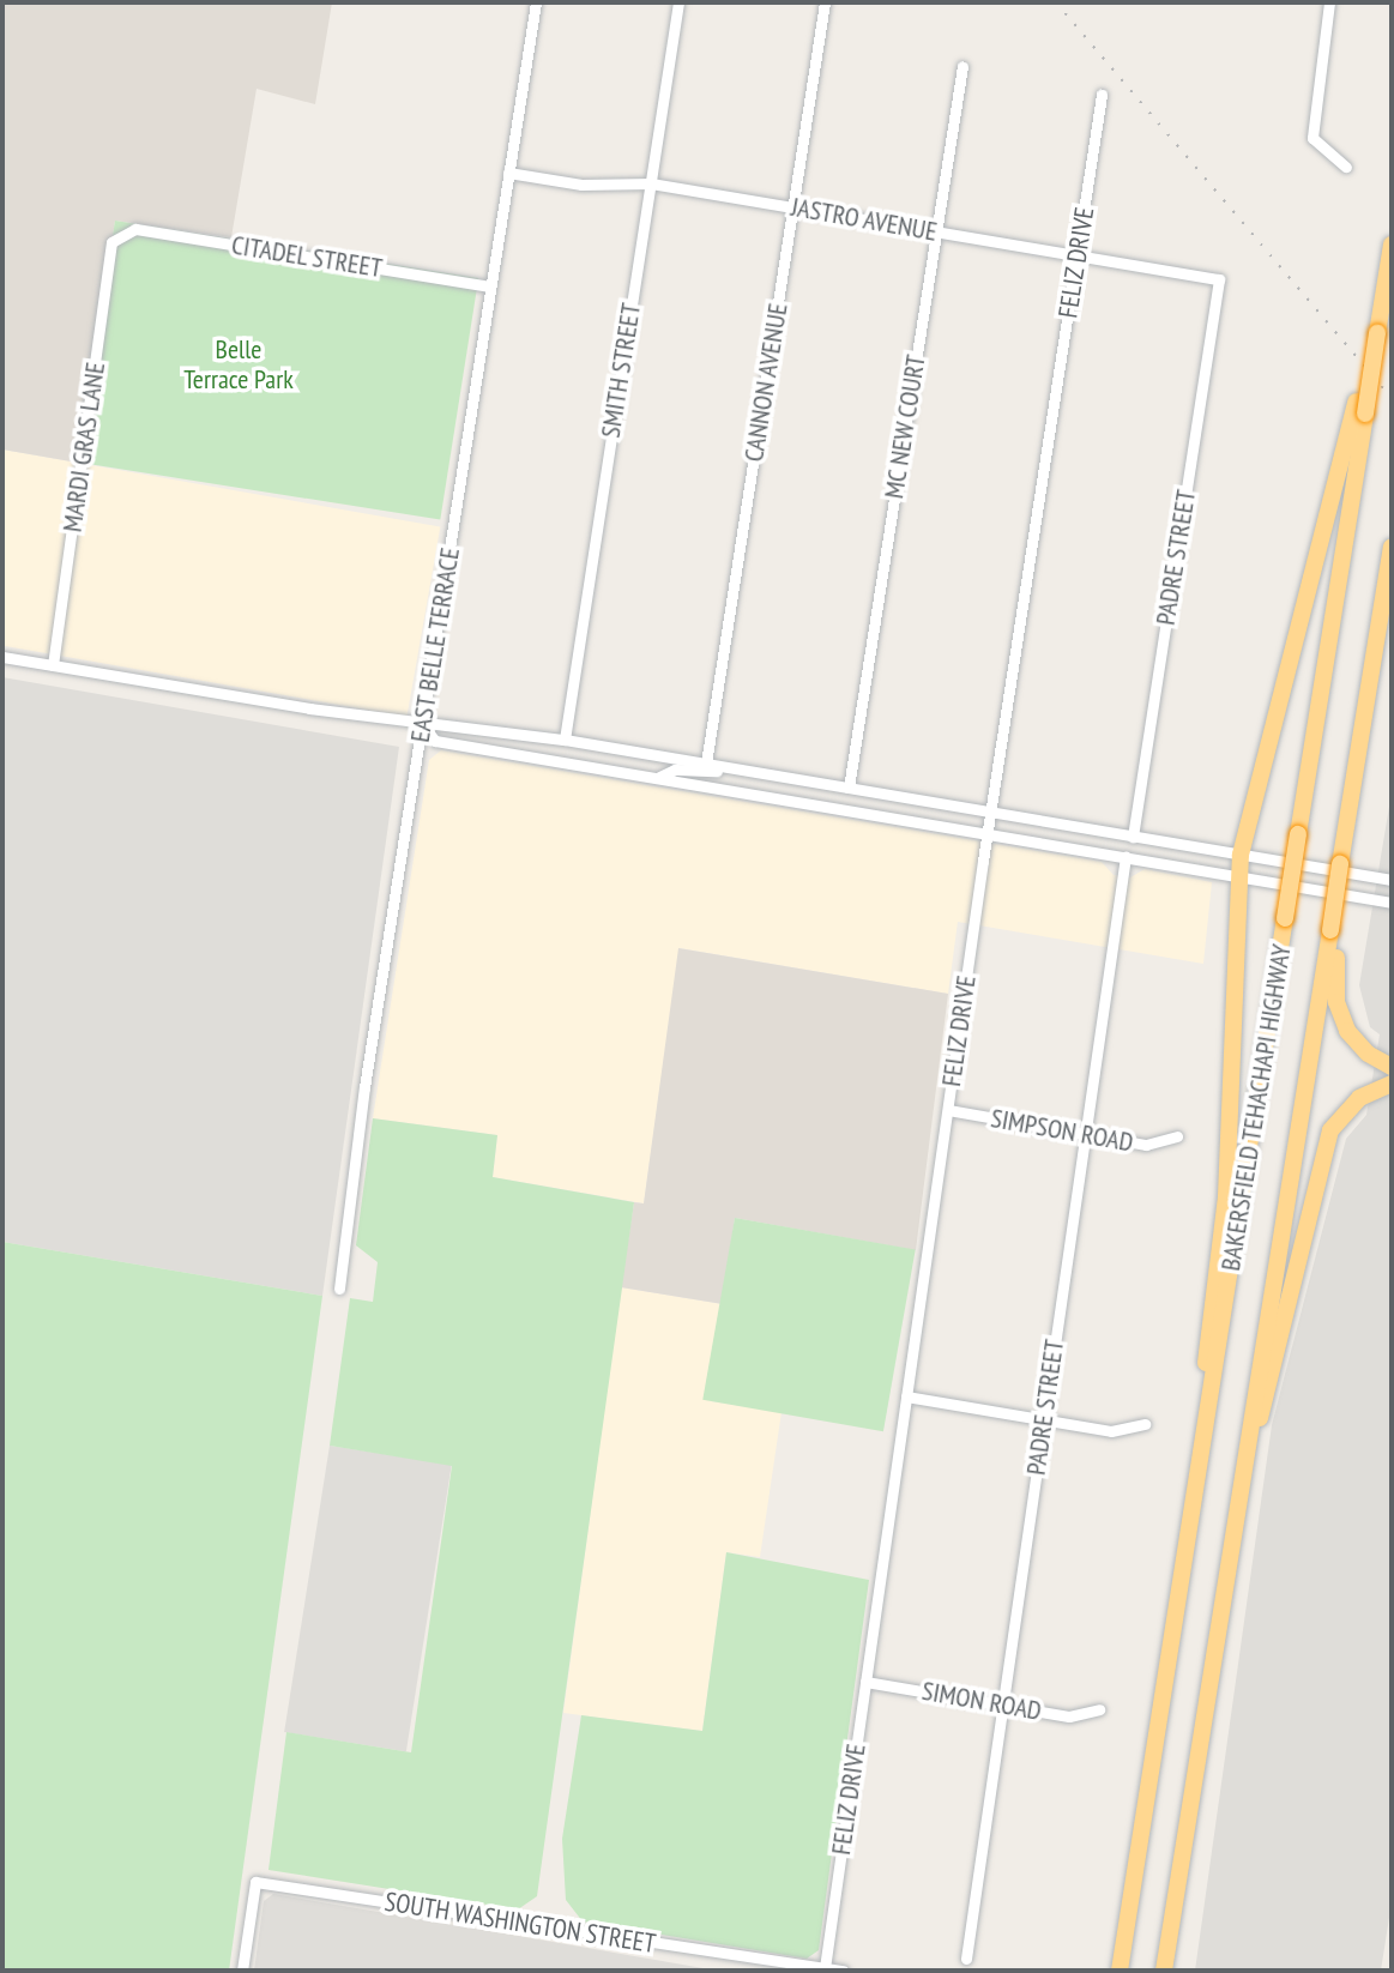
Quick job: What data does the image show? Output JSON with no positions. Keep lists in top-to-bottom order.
{
  "streets": {
    "highway": ["BAKERSFIELD TEHACHAPI HIGHWAY"],
    "street": [
      "JASTRO AVENUE",
      "CITADEL STREET",
      "FELIZ DRIVE",
      "SMITH STREET",
      "CANNON AVENUE",
      "MC NEW COURT",
      "MARDI GRAS LANE",
      "PADRE STREET",
      "EAST BELLE TERRACE",
      "SIMPSON ROAD",
      "SIMON ROAD",
      "SOUTH WASHINGTON STREET"
    ]
  },
  "crossings": [
    ["JASTRO AVENUE", "FELIZ DRIVE"],
    ["JASTRO AVENUE", "SMITH STREET"],
    ["JASTRO AVENUE", "CANNON AVENUE"],
    ["JASTRO AVENUE", "MC NEW COURT"],
    ["JASTRO AVENUE", "PADRE STREET"],
    ["JASTRO AVENUE", "EAST BELLE TERRACE"],
    ["CITADEL STREET", "MARDI GRAS LANE"],
    ["CITADEL STREET", "EAST BELLE TERRACE"],
    ["FELIZ DRIVE", "SIMPSON ROAD"],
    ["FELIZ DRIVE", "SIMON ROAD"],
    ["FELIZ DRIVE", "SOUTH WASHINGTON STREET"],
    ["PADRE STREET", "SIMPSON ROAD"],
    ["PADRE STREET", "SIMON ROAD"]
  ],
  "parks": ["Belle Terrace Park"]
}
